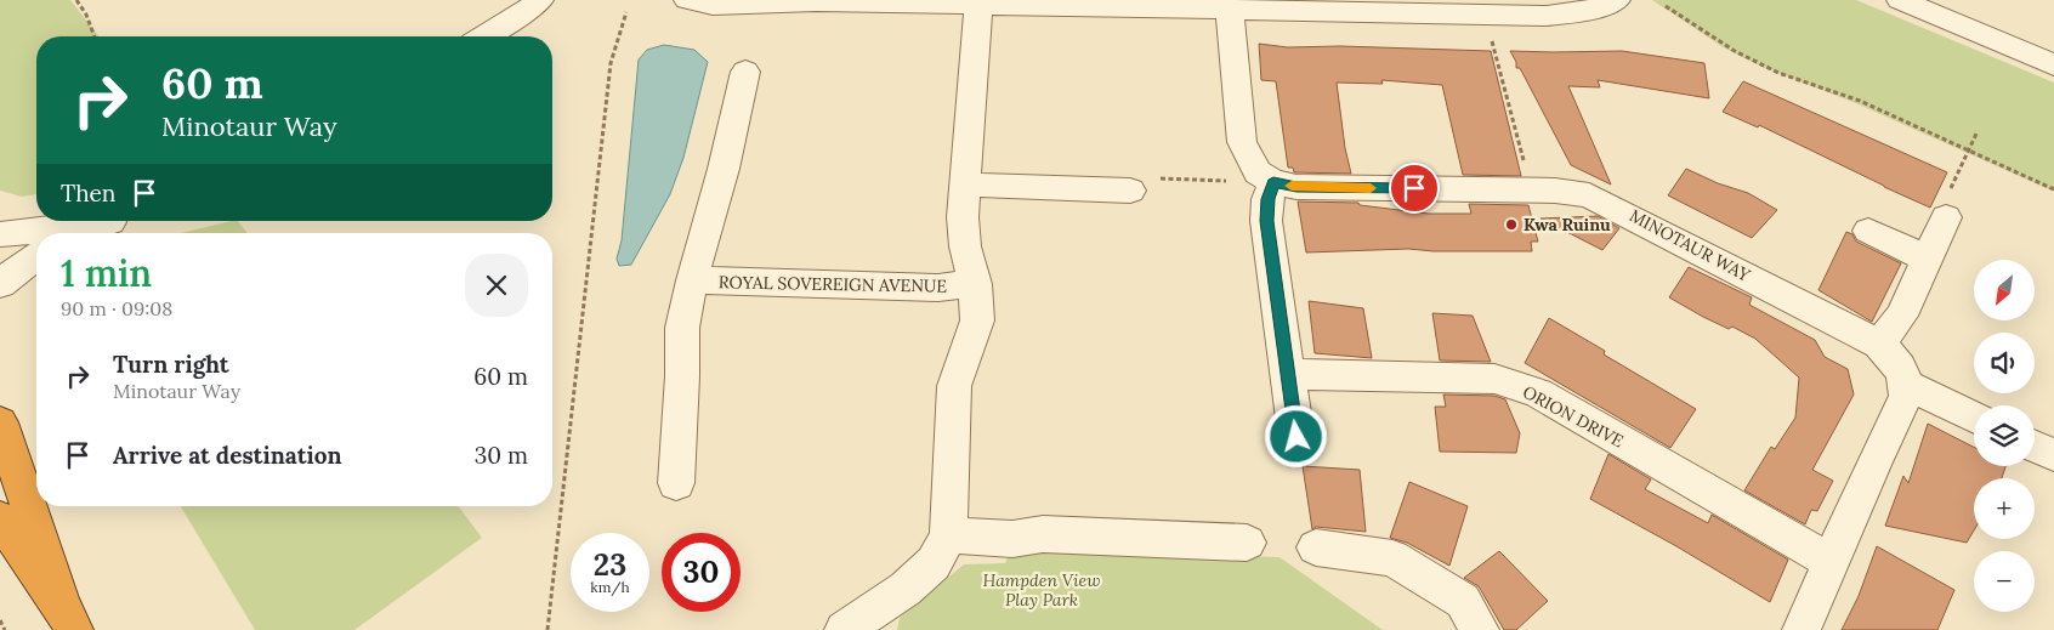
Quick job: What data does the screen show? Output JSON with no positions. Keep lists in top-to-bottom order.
{
  "streets": {
    "street": ["MINOTAUR WAY", "ROYAL SOVEREIGN AVENUE", "ORION DRIVE"]
  },
  "parks": ["Hampden View Play Park"],
  "places": ["Kwa Ruinu"],
  "north": "bottom left",
  "page": {
    "turn": ["60 m", "Minotaur Way"],
    "then": "Then",
    "heading": ["1 min", "90 m · 09:08"],
    "map_buttons": ["+", "−"],
    "list": [
      {
        "name": "Turn right",
        "note": "Minotaur Way",
        "value": "60 m"
      },
      {
        "name": "Arrive at destination",
        "value": "30 m"
      }
    ],
    "speed": "23 km/h",
    "limit": "30"
  }
}
